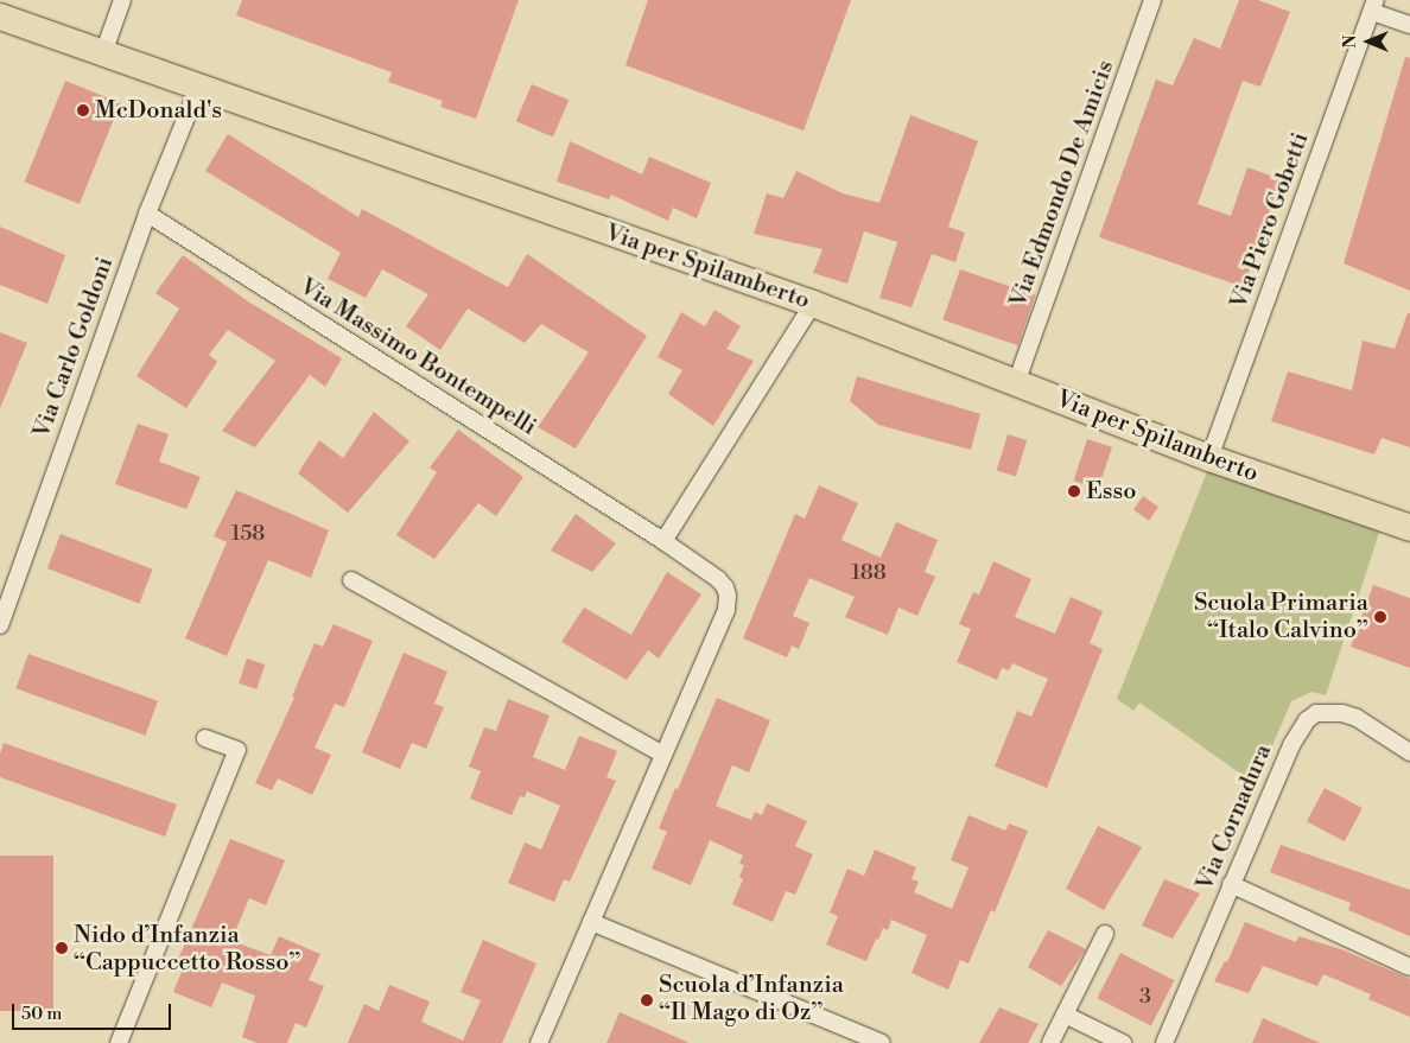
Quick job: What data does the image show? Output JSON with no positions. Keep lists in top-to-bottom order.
{
  "streets": {
    "main road": ["Via per Spilamberto"],
    "street": [
      "Via Edmondo De Amicis",
      "Via Piero Gobetti",
      "Via Carlo Goldoni",
      "Via Massimo Bontempelli",
      "Via Cornadura"
    ]
  },
  "crossings": [
    ["Via Edmondo De Amicis", "Via per Spilamberto"],
    ["Via Piero Gobetti", "Via per Spilamberto"],
    ["Via per Spilamberto", "Via Carlo Goldoni"],
    ["Via Carlo Goldoni", "Via Massimo Bontempelli"]
  ],
  "places": [
    "McDonald's",
    "Esso",
    "Scuola Primaria “Italo Calvino”",
    "Nido d’Infanzia “Cappuccetto Rosso”",
    "Scuola d’Infanzia “Il Mago di Oz”"
  ],
  "house_numbers": ["158", "188", "3"],
  "scale_bar": "50 m",
  "north": "left"
}
